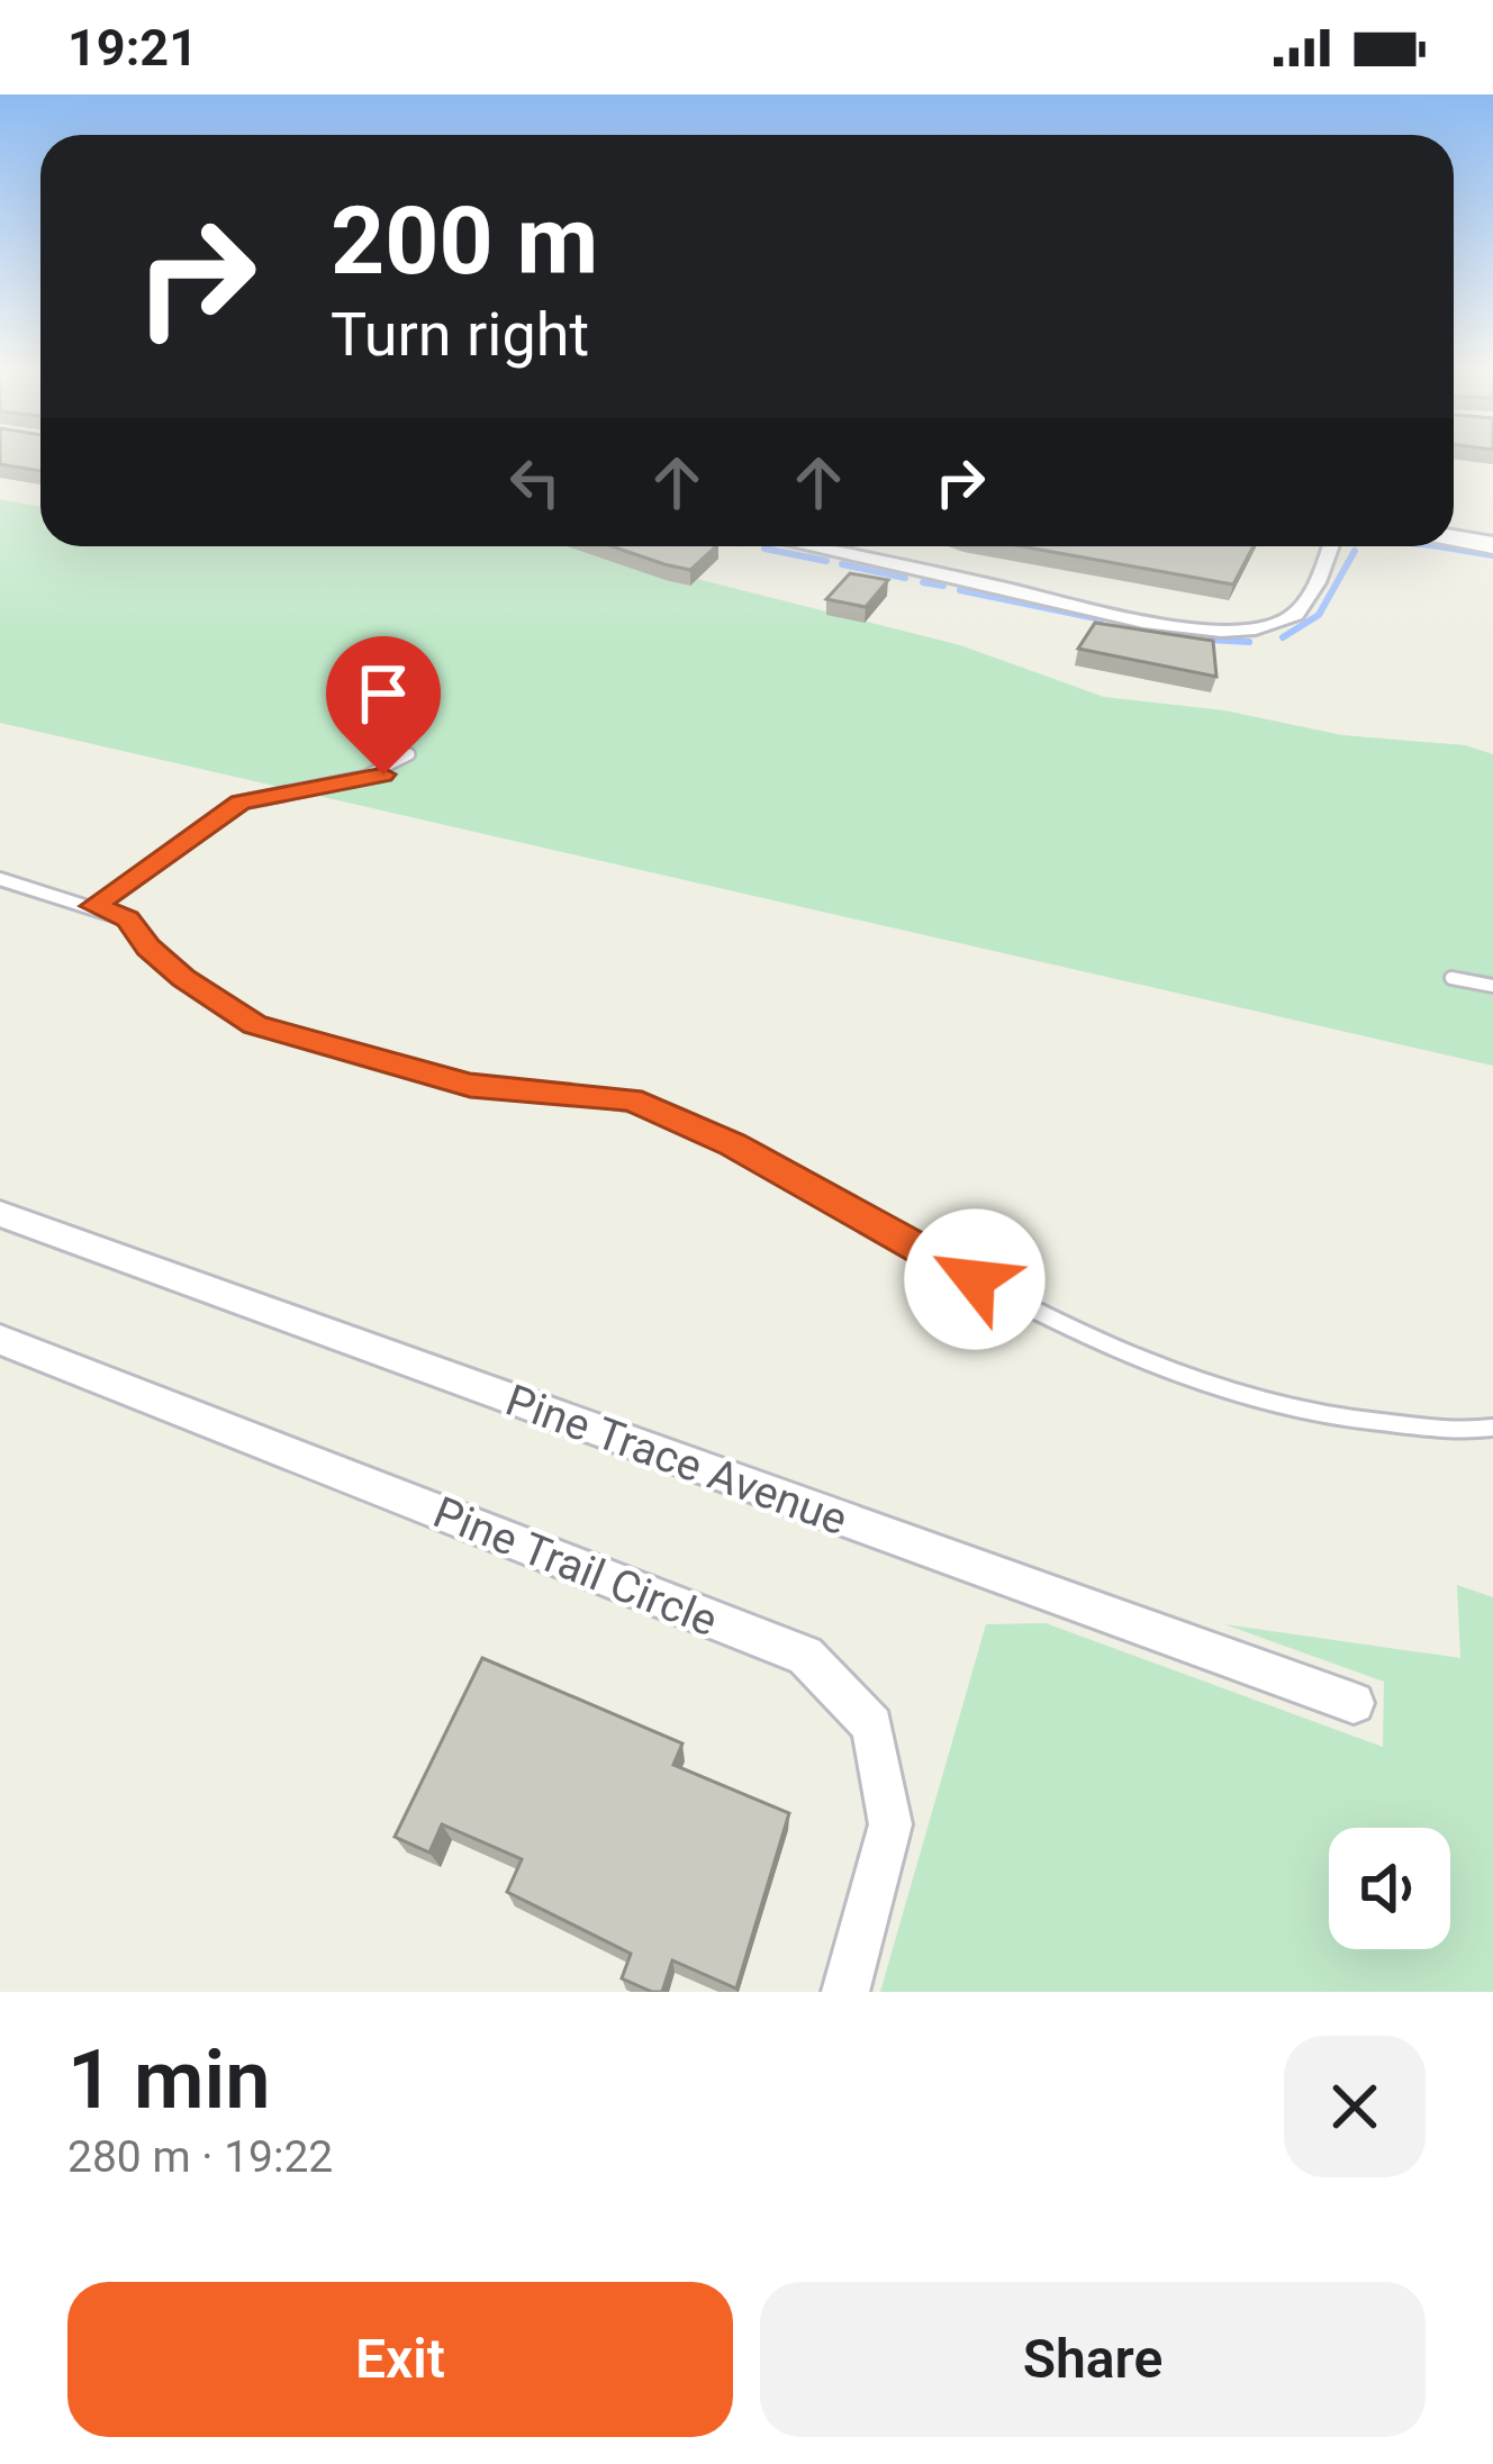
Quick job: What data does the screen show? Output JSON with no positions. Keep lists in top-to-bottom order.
{
  "streets": {
    "street": ["Pine Trace Avenue", "Pine Trail Circle"]
  },
  "page": {
    "status": "19:21",
    "turn": ["200 m", "Turn right"],
    "heading": ["1 min", "280 m · 19:22"],
    "buttons": ["Exit", "Share"]
  }
}
